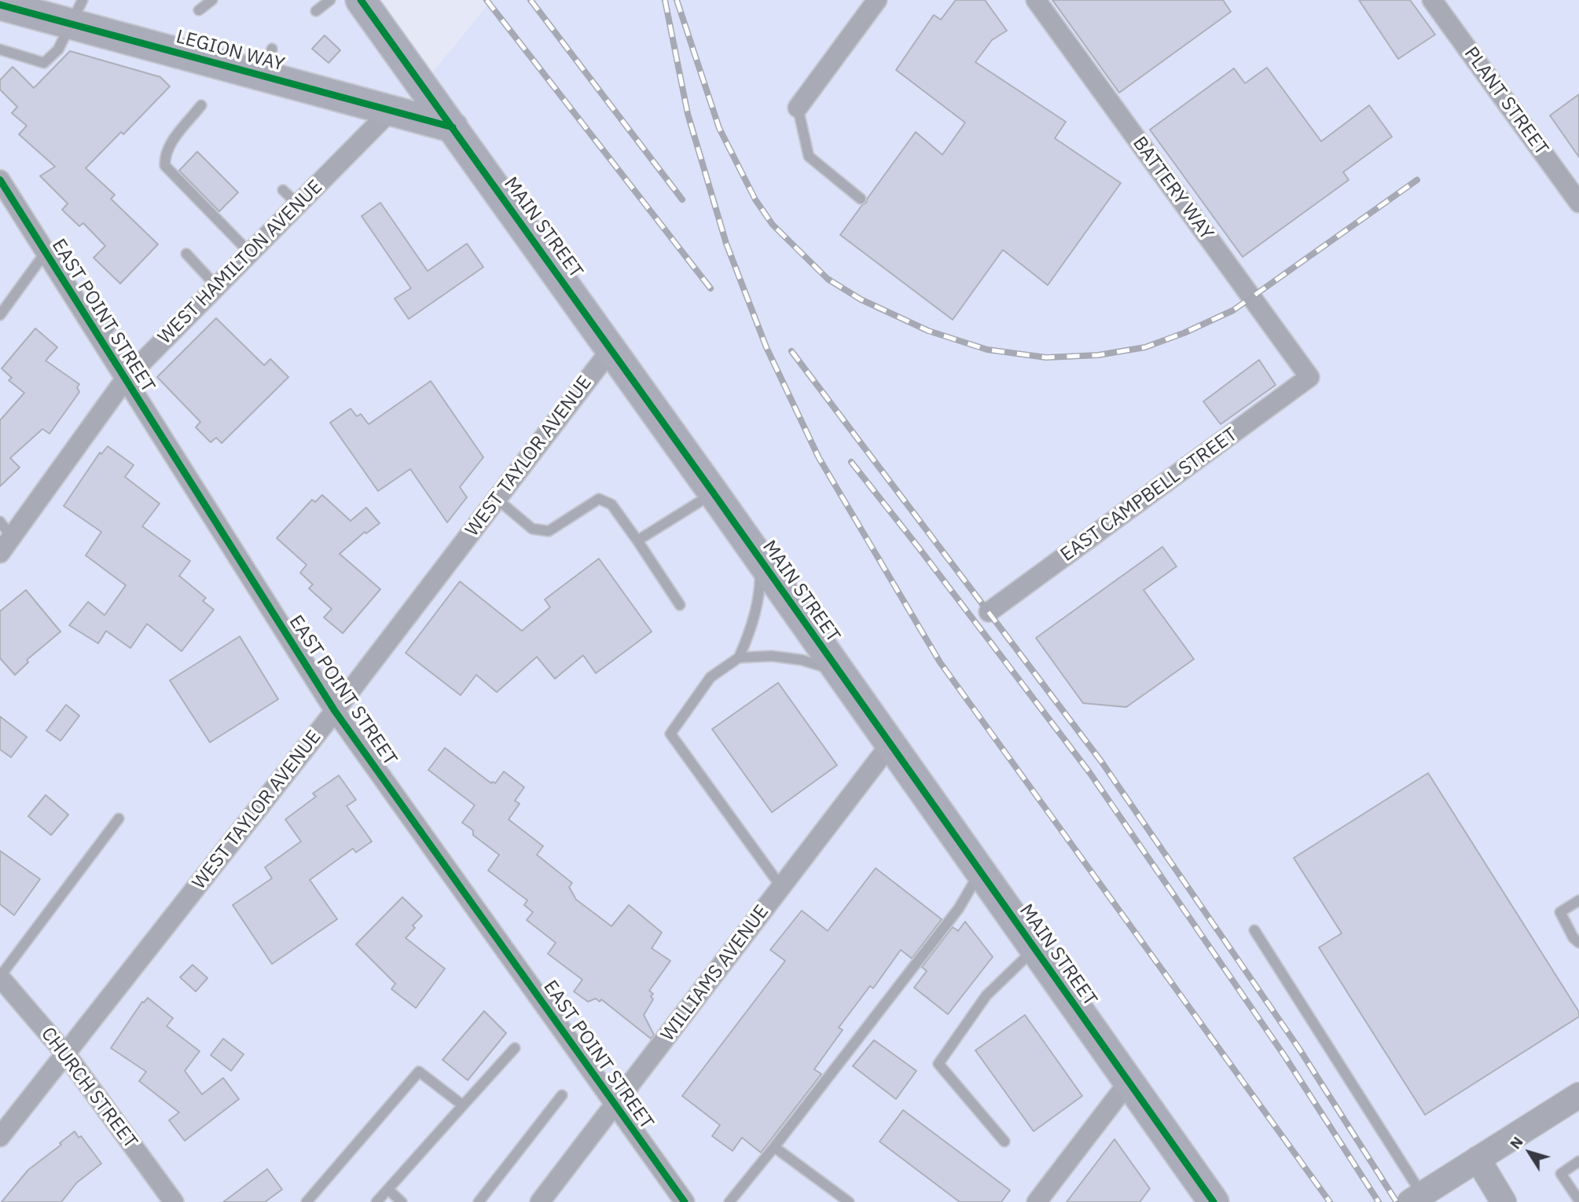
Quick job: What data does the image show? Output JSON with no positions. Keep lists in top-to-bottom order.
{
  "streets": {
    "main road": ["LEGION WAY", "MAIN STREET"],
    "street": [
      "PLANT STREET",
      "BATTERY WAY",
      "WEST HAMILTON AVENUE",
      "EAST POINT STREET",
      "WEST TAYLOR AVENUE",
      "EAST CAMPBELL STREET",
      "WILLIAMS AVENUE",
      "CHURCH STREET"
    ]
  },
  "crossings": [
    ["LEGION WAY", "MAIN STREET"],
    ["LEGION WAY", "WEST HAMILTON AVENUE"],
    ["BATTERY WAY", "EAST CAMPBELL STREET"],
    ["MAIN STREET", "WEST TAYLOR AVENUE"],
    ["MAIN STREET", "WILLIAMS AVENUE"],
    ["WEST HAMILTON AVENUE", "EAST POINT STREET"],
    ["EAST POINT STREET", "WEST TAYLOR AVENUE"],
    ["EAST POINT STREET", "WILLIAMS AVENUE"],
    ["WEST TAYLOR AVENUE", "CHURCH STREET"]
  ],
  "north": "top left"
}
